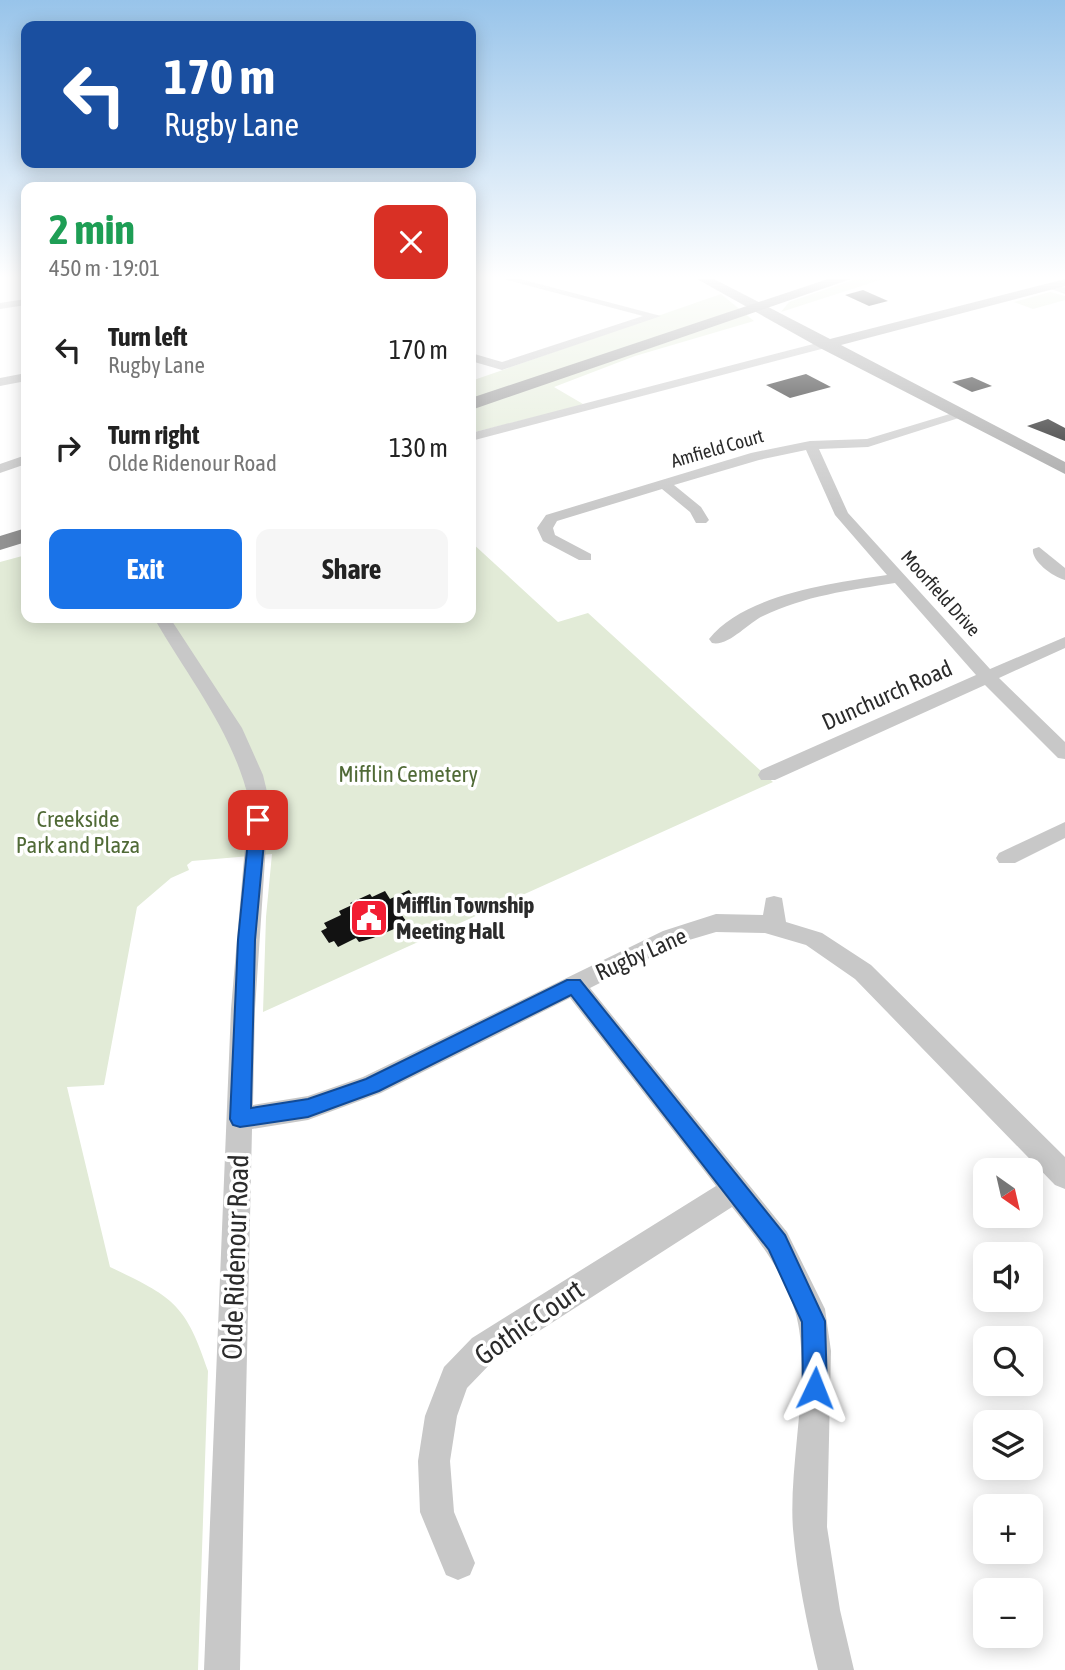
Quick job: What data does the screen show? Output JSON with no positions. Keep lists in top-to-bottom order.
{
  "streets": {
    "street": [
      "Amfield Court",
      "Moorfield Drive",
      "Dunchurch Road",
      "Rugby Lane",
      "Olde Ridenour Road",
      "Gothic Court"
    ]
  },
  "crossings": [
    ["Amfield Court", "Moorfield Drive"],
    ["Moorfield Drive", "Dunchurch Road"],
    ["Rugby Lane", "Olde Ridenour Road"]
  ],
  "parks": ["Mifflin Cemetery", "Creekside Park and Plaza"],
  "places": {
    "public building": ["Mifflin Township Meeting Hall"]
  },
  "north": "bottom right",
  "page": {
    "turn": ["170 m", "Rugby Lane"],
    "heading": ["2 min", "450 m · 19:01"],
    "list": [
      {
        "name": "Turn left",
        "note": "Rugby Lane",
        "value": "170 m"
      },
      {
        "name": "Turn right",
        "note": "Olde Ridenour Road",
        "value": "130 m"
      }
    ],
    "buttons": ["Exit", "Share"],
    "map_buttons": ["+", "−"]
  }
}
